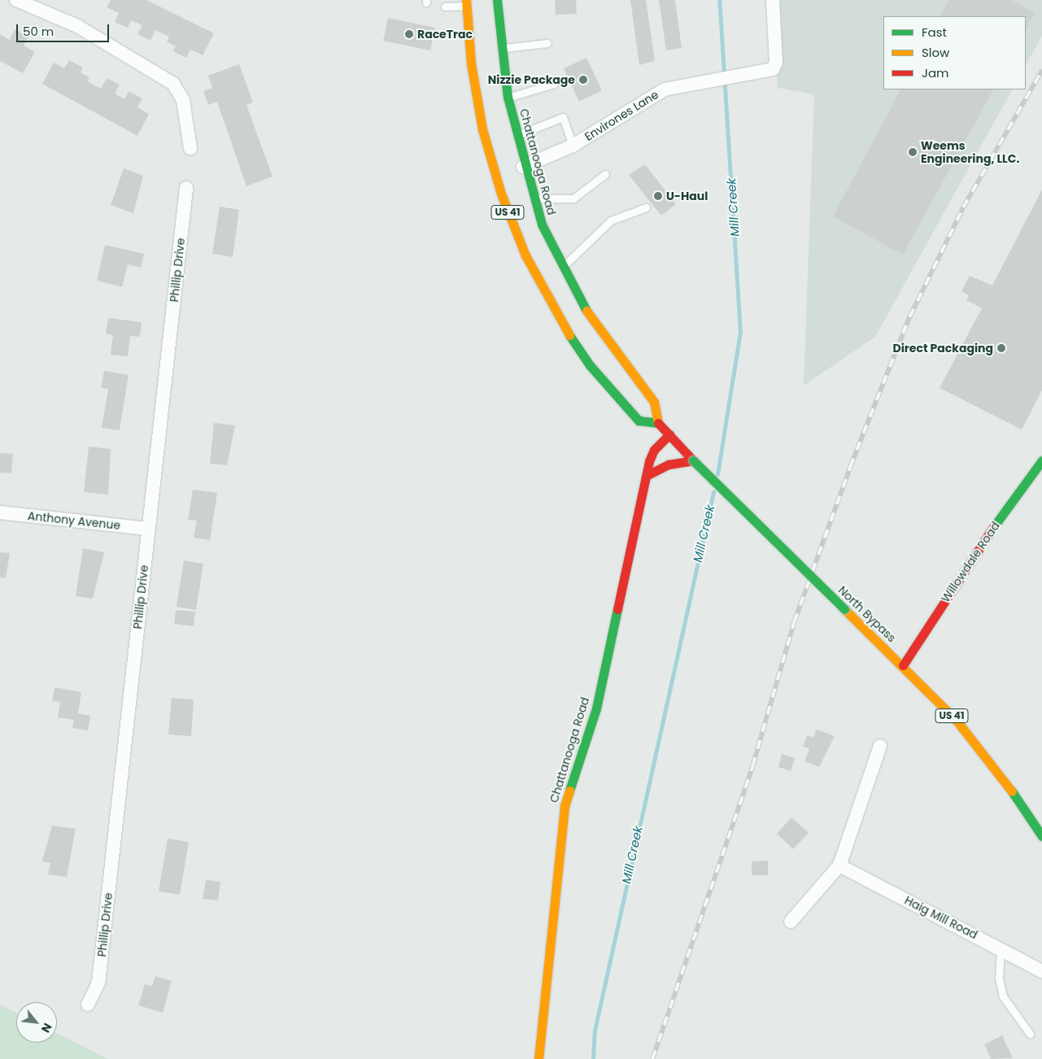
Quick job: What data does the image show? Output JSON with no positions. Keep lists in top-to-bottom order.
{
  "streets": {
    "main road": [
      "Chattanooga Road",
      "US 41",
      "Willowdale Road",
      "North Bypass"
    ],
    "street": [
      "Environes Lane",
      "Phillip Drive",
      "Anthony Avenue",
      "Haig Mill Road"
    ]
  },
  "crossings": [
    ["Environes Lane", "Chattanooga Road"],
    ["Chattanooga Road", "US 41"],
    ["Chattanooga Road", "North Bypass"],
    ["US 41", "North Bypass"],
    ["Phillip Drive", "Anthony Avenue"],
    ["Willowdale Road", "North Bypass"]
  ],
  "water": ["Mill Creek"],
  "places": [
    "RaceTrac",
    "Nizzie Package",
    "Weems Engineering, LLC.",
    "U-Haul",
    "Direct Packaging"
  ],
  "legend": ["Fast", "Slow", "Jam"],
  "scale_bar": "50 m",
  "north": "bottom right"
}
